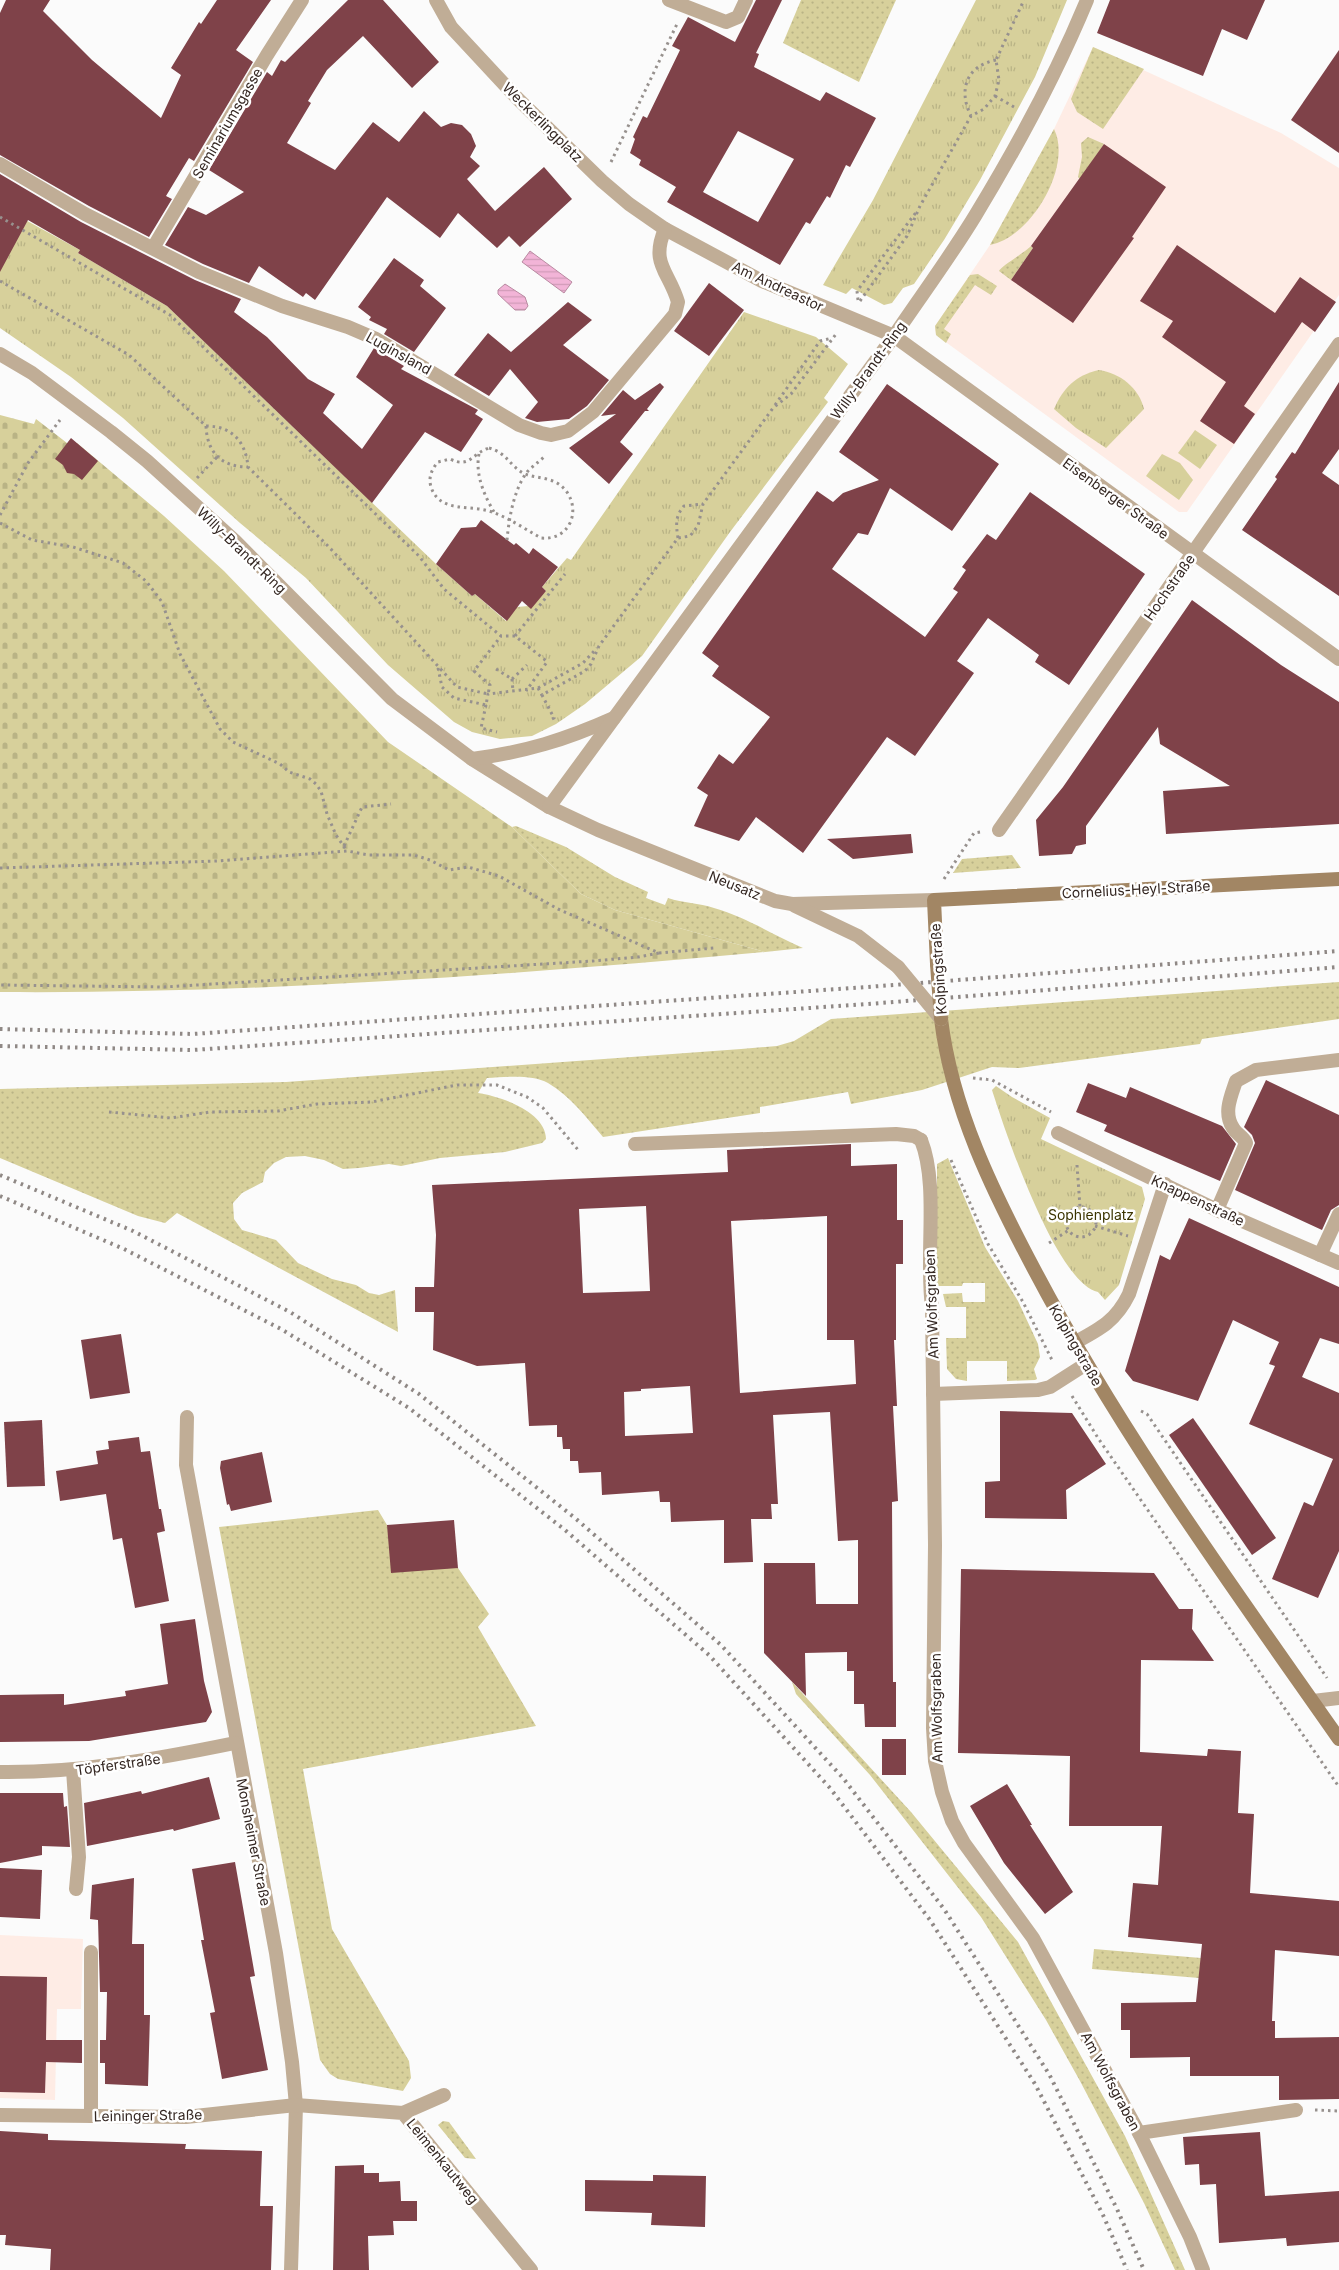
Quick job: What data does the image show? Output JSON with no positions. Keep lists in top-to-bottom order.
{
  "streets": {
    "main road": ["Cornelius-Heyl-Straße", "Kolpingstraße"],
    "street": [
      "Weckerlingplatz",
      "Seminariumsgasse",
      "Am Andreastor",
      "Luginsland",
      "Willy-Brandt-Ring",
      "Eisenberger Straße",
      "Hochstraße",
      "Neusatz",
      "Knappenstraße",
      "Am Wolfsgraben",
      "Töpferstraße",
      "Monsheimer Straße",
      "Leininger Straße",
      "Leimenkautweg"
    ]
  },
  "crossings": [
    ["Weckerlingplatz", "Am Andreastor"],
    ["Seminariumsgasse", "Luginsland"],
    ["Am Andreastor", "Willy-Brandt-Ring"],
    ["Am Andreastor", "Eisenberger Straße"],
    ["Willy-Brandt-Ring", "Eisenberger Straße"],
    ["Willy-Brandt-Ring", "Neusatz"],
    ["Eisenberger Straße", "Hochstraße"],
    ["Neusatz", "Cornelius-Heyl-Straße"],
    ["Neusatz", "Kolpingstraße"],
    ["Cornelius-Heyl-Straße", "Kolpingstraße"],
    ["Töpferstraße", "Monsheimer Straße"],
    ["Monsheimer Straße", "Leininger Straße"],
    ["Monsheimer Straße", "Leimenkautweg"],
    ["Leininger Straße", "Leimenkautweg"]
  ],
  "parks": ["Sophienplatz"]
}
